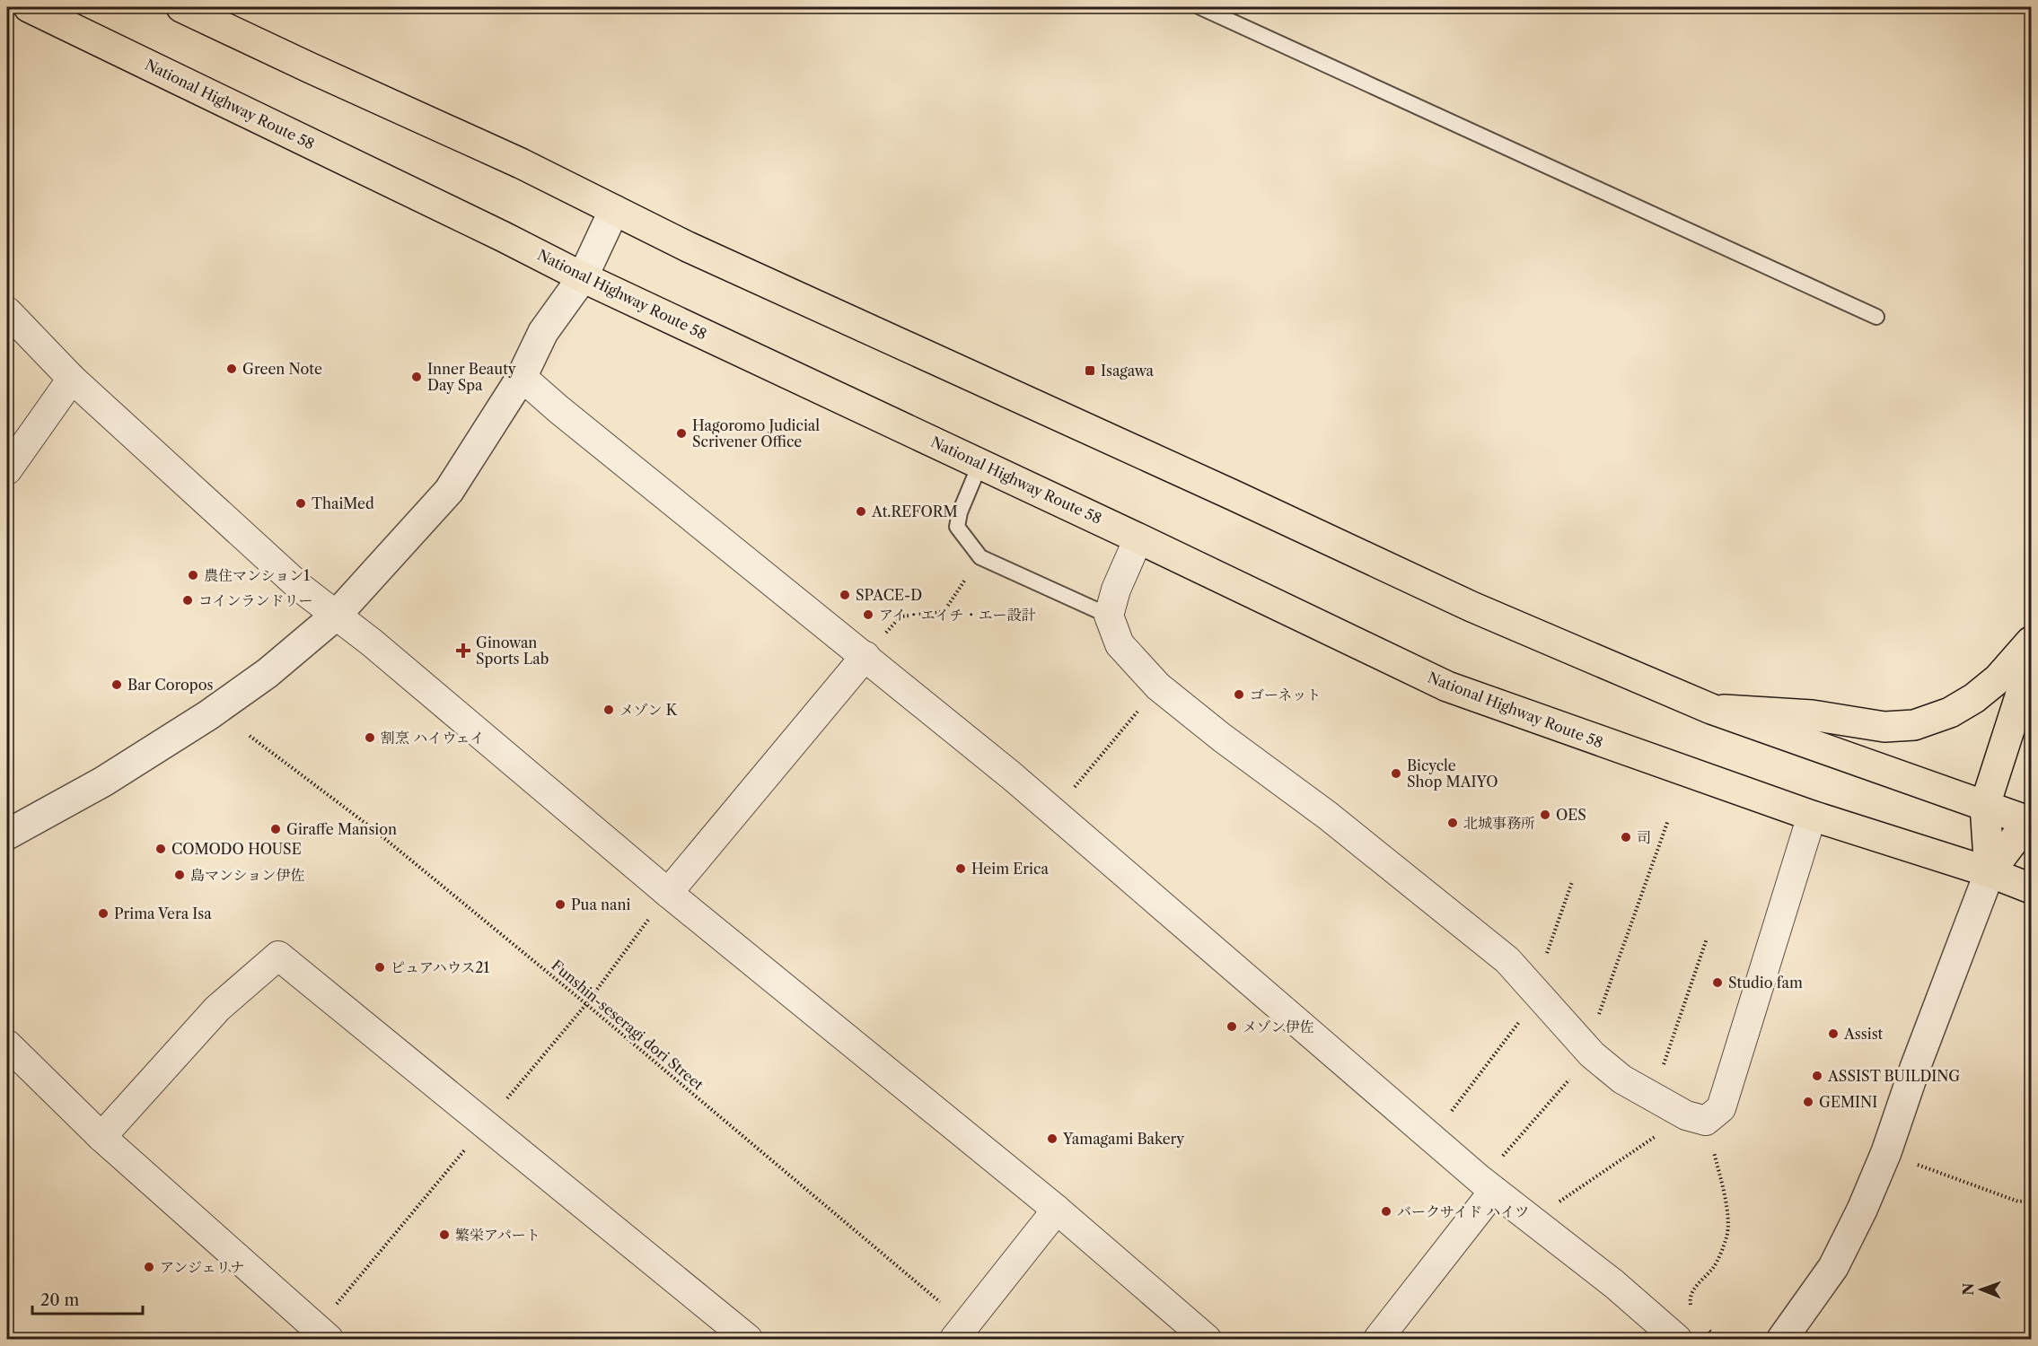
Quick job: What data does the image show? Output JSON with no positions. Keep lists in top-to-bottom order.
{
  "streets": {
    "main road": ["National Highway Route 58"],
    "path": ["Funshin-seseragi dori Street"]
  },
  "places": {
    "other": [
      "Green Note",
      "Inner Beauty Day Spa",
      "Hagoromo Judicial Scrivener Office",
      "ThaiMed",
      "At.REFORM",
      "農住マンション1",
      "SPACE-D",
      "コインランドリー",
      "アイ・エイチ・エー設計",
      "Bar Coropos",
      "ゴーネット",
      "メゾン K",
      "割烹 ハイウェイ",
      "Bicycle Shop MAIYO",
      "OES",
      "北城事務所",
      "Giraffe Mansion",
      "司",
      "COMODO HOUSE",
      "Heim Erica",
      "島マンション伊佐",
      "Pua nani",
      "Prima Vera Isa",
      "ピュアハウス21",
      "Studio fam",
      "メゾン伊佐",
      "Assist",
      "ASSIST BUILDING",
      "GEMINI",
      "Yamagami Bakery",
      "バークサイド ハイツ",
      "繁栄アパート",
      "アンジェリナ"
    ],
    "transit": ["Isagawa"],
    "health": ["Ginowan Sports Lab"]
  },
  "scale_bar": "20 m",
  "north": "left"
}
